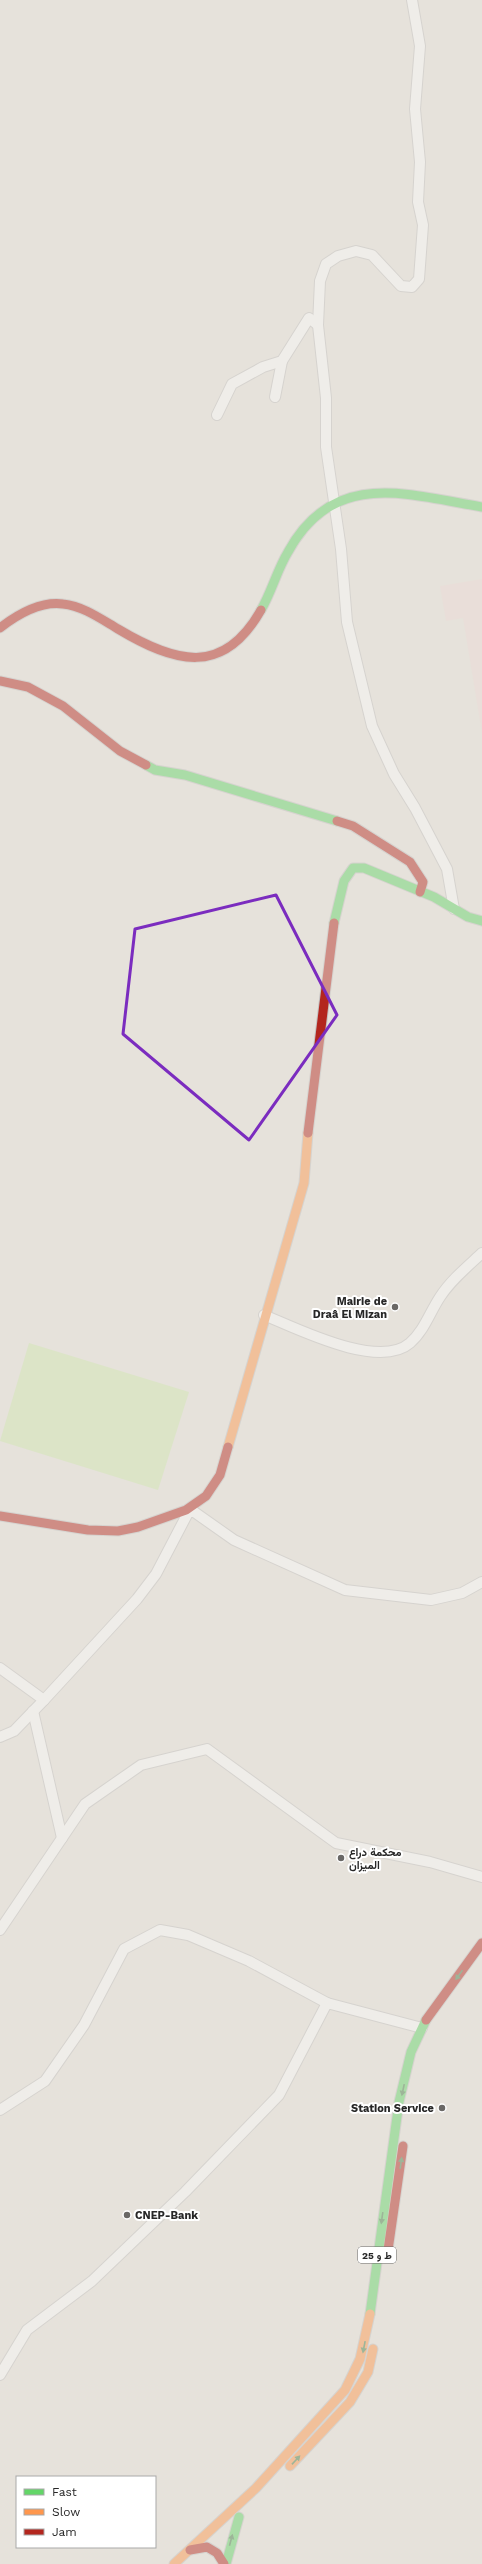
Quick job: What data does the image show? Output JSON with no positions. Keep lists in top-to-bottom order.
{
  "streets": {
    "main road": ["ط و 25"]
  },
  "places": [
    "Mairie de Draâ El Mizan",
    "محكمة دراع الميزان",
    "Station Service",
    "CNEP-Bank"
  ],
  "legend": ["Fast", "Slow", "Jam"]
}
